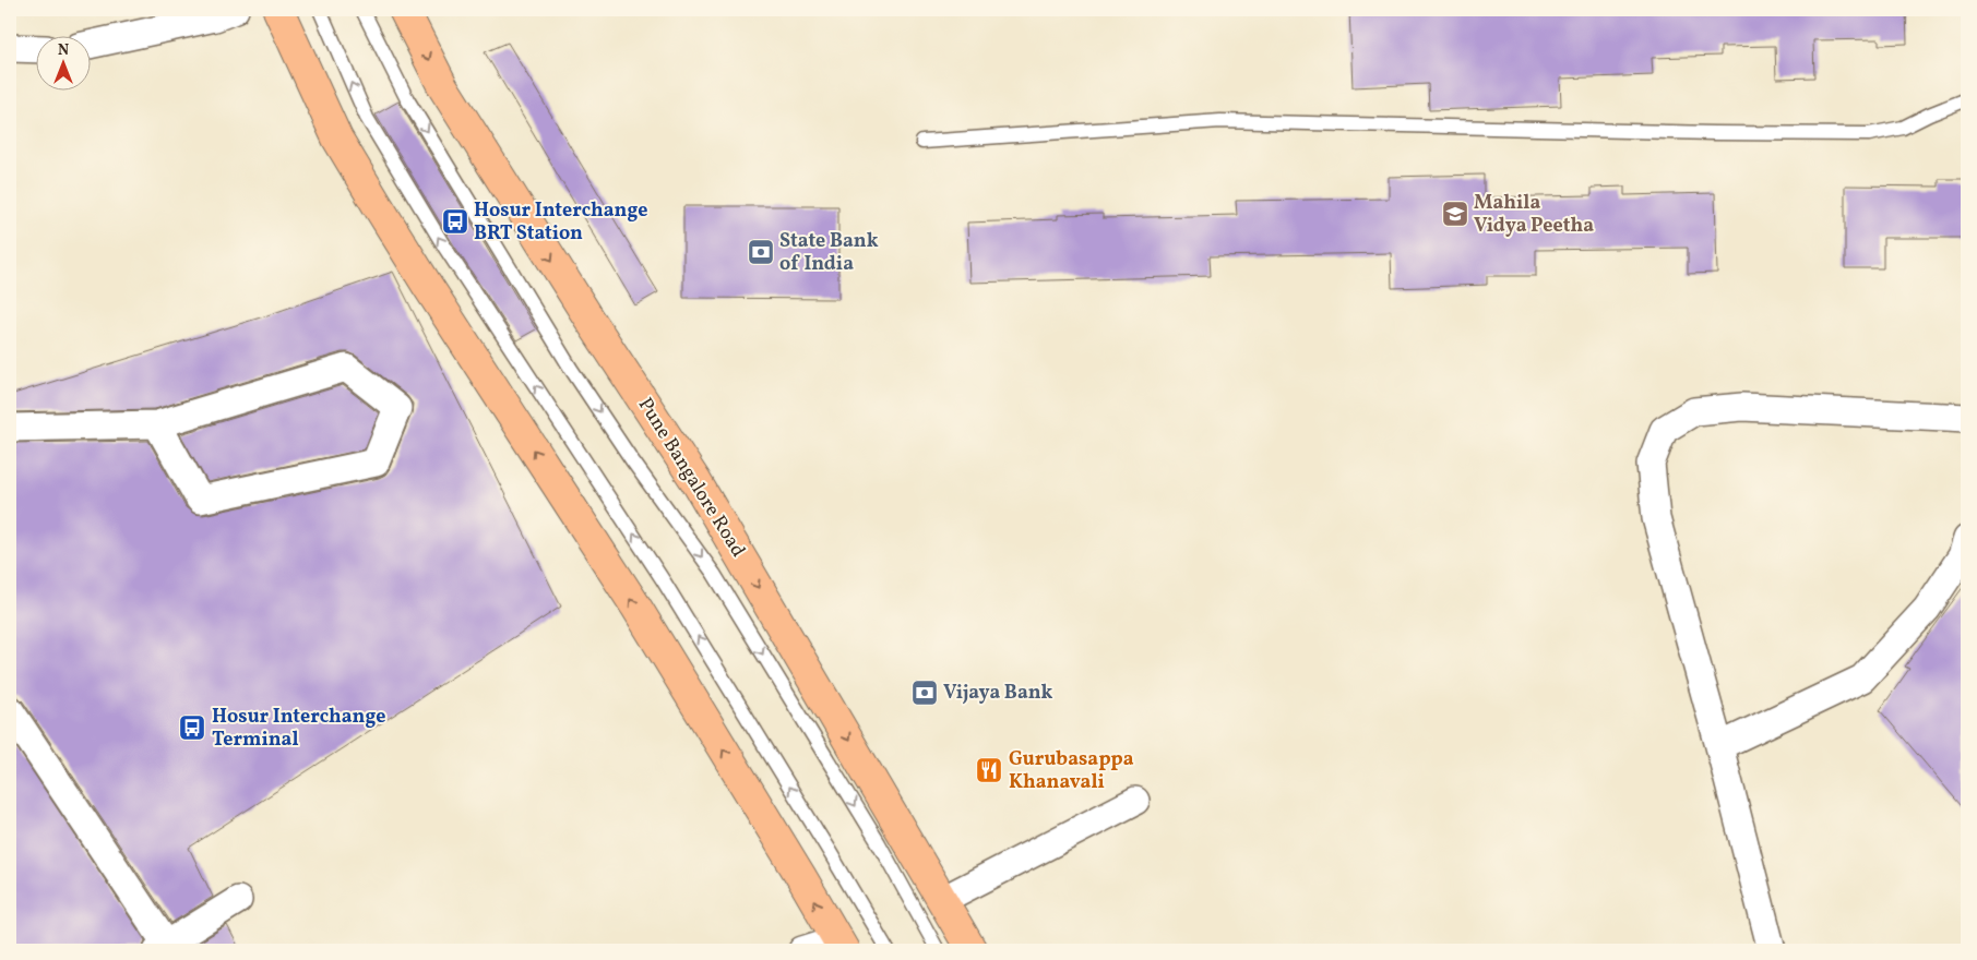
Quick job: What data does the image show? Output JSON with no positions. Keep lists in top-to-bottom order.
{
  "streets": {
    "main road": ["Pune Bangalore Road"]
  },
  "places": {
    "school or university": ["Mahila Vidya Peetha"],
    "bus stop": ["Hosur Interchange BRT Station", "Hosur Interchange Terminal"],
    "bank": ["State Bank of India", "Vijaya Bank"],
    "restaurant": ["Gurubasappa Khanavali"]
  },
  "north": "top"
}
